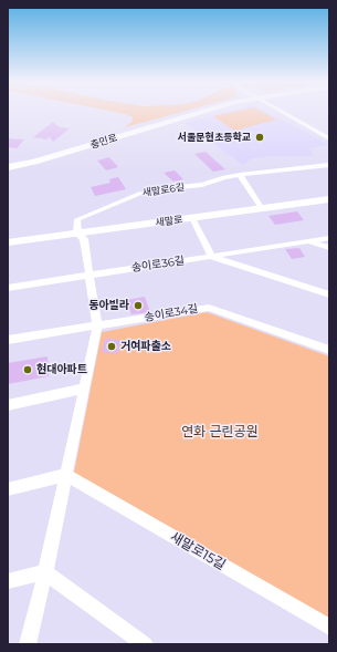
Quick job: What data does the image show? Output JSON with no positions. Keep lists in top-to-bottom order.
{
  "streets": {
    "street": [
      "충민로",
      "새말로6길",
      "새말로",
      "송이로36길",
      "송이로34길",
      "새말로15길"
    ]
  },
  "crossings": [
    ["새말로6길", "새말로"]
  ],
  "parks": ["연화 근린공원"],
  "places": [
    "서울문현초등학교",
    "동아빌라",
    "거여파출소",
    "현대아파트"
  ]
}
